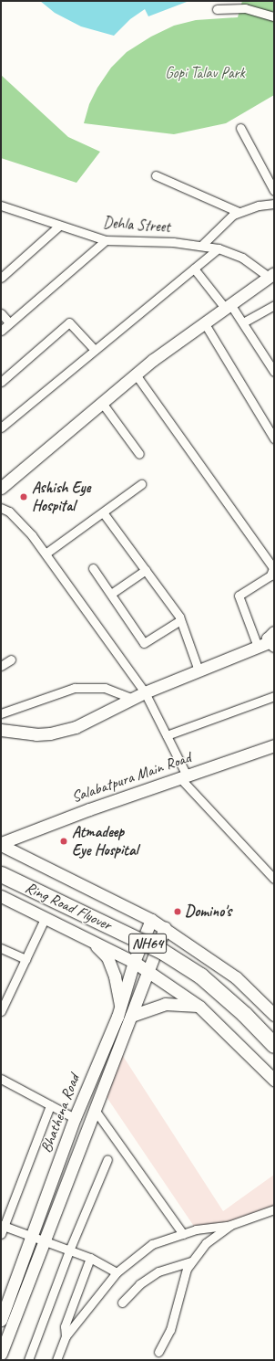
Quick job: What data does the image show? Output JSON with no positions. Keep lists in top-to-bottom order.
{
  "streets": {
    "highway": ["Ring Road Flyover", "NH64"],
    "street": ["Dehla Street", "Salabatpura Main Road", "Bhathena Road"]
  },
  "parks": ["Gopi Talav Park"],
  "places": ["Ashish Eye Hospital", "Atmadeep Eye Hospital", "Domino's"]
}
